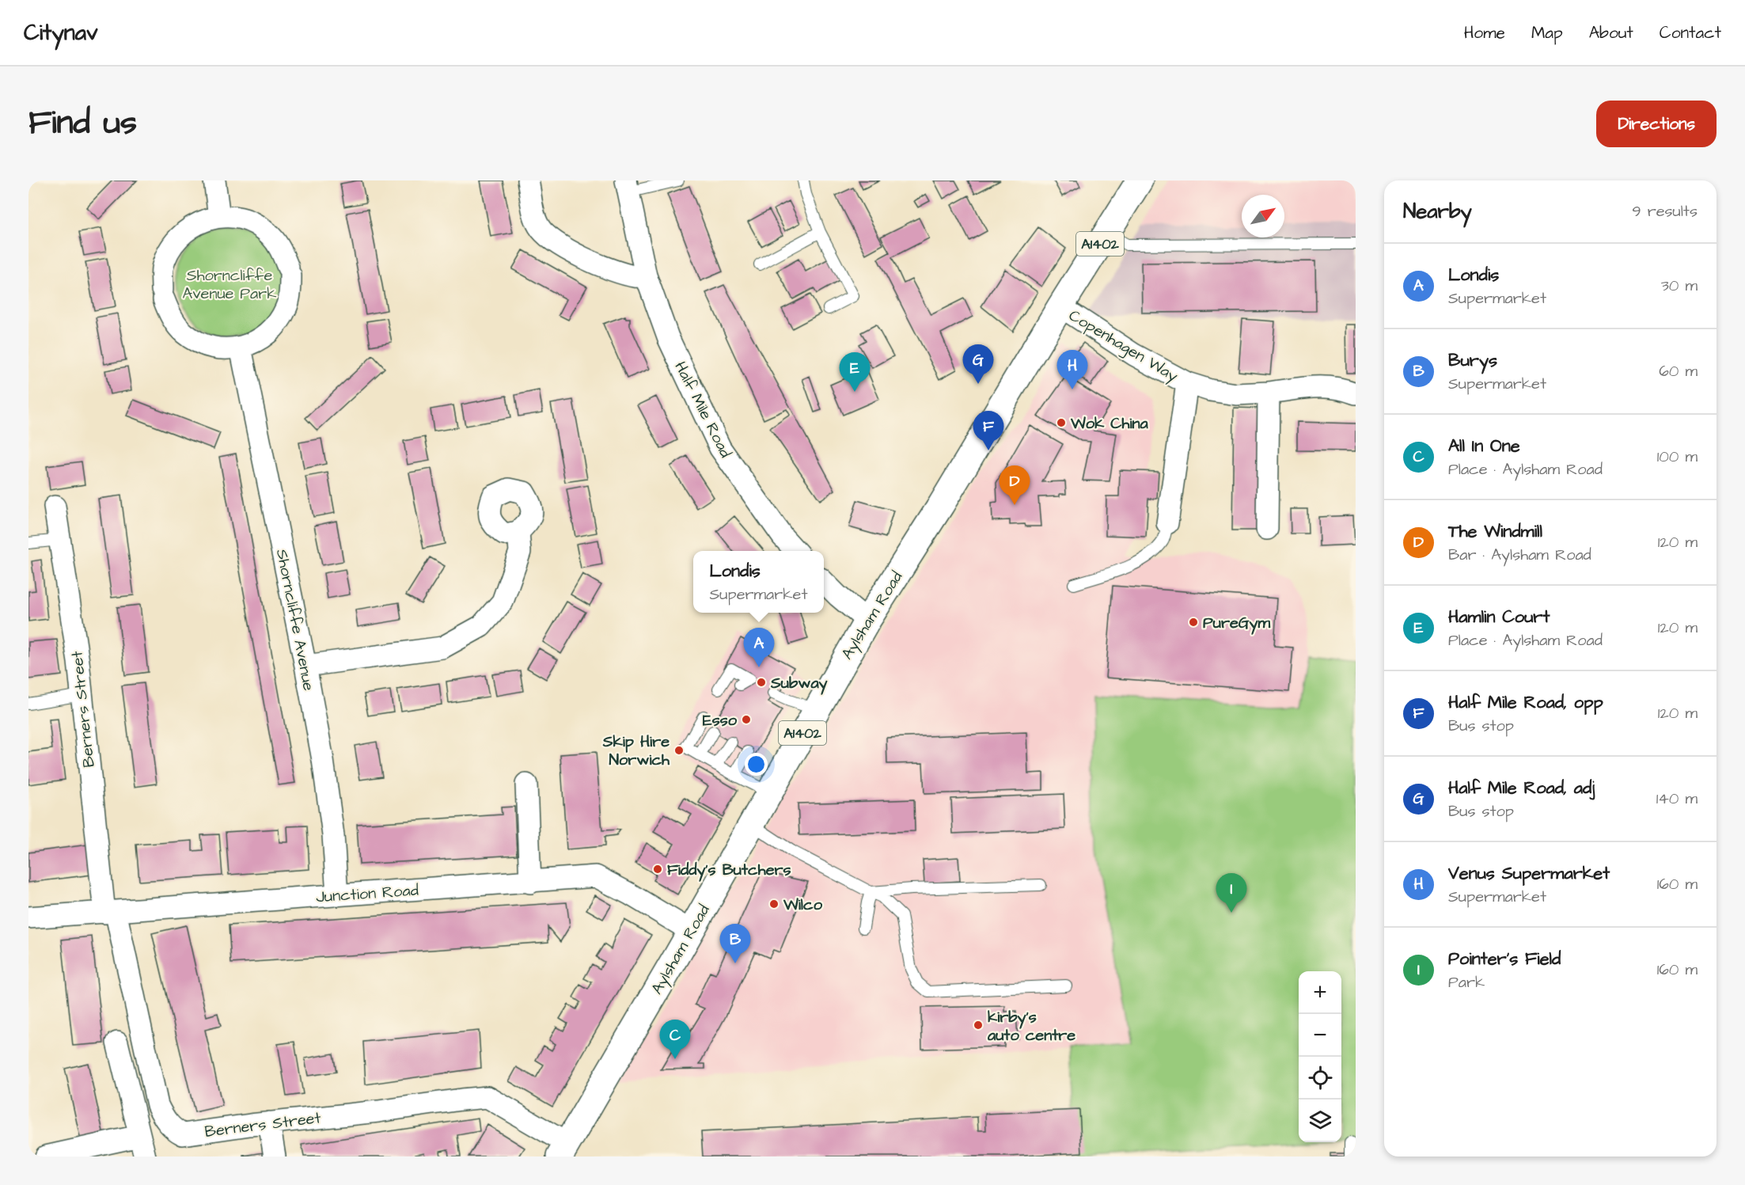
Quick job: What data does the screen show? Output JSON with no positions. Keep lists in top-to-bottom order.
{
  "streets": {
    "main road": ["A1402", "Aylsham Road"],
    "street": [
      "Copenhagen Way",
      "Half Mile Road",
      "Shorncliffe Avenue",
      "Berners Street",
      "Junction Road"
    ]
  },
  "crossings": [
    ["Copenhagen Way", "Aylsham Road"],
    ["Aylsham Road", "Berners Street"],
    ["Aylsham Road", "Junction Road"],
    ["Shorncliffe Avenue", "Junction Road"],
    ["Berners Street", "Junction Road"]
  ],
  "parks": ["Shorncliffe Avenue Park"],
  "places": [
    "Wok China",
    "PureGym",
    "Subway",
    "Esso",
    "Skip Hire Norwich",
    "Fiddy's Butchers",
    "Wilco",
    "kirby's auto centre"
  ],
  "north": "top right",
  "page": {
    "header": "Citynav",
    "nav": [
      "Home",
      "Map",
      "About",
      "Contact"
    ],
    "title": "Find us",
    "buttons": "Directions",
    "heading": ["Nearby", "9 results"],
    "list": [
      {
        "mark": "A",
        "name": "Londis",
        "note": "Supermarket",
        "value": "30 m"
      },
      {
        "mark": "B",
        "name": "Burys",
        "note": "Supermarket",
        "value": "60 m"
      },
      {
        "mark": "C",
        "name": "All In One",
        "note": "Place · Aylsham Road",
        "value": "100 m"
      },
      {
        "mark": "D",
        "name": "The Windmill",
        "note": "Bar · Aylsham Road",
        "value": "120 m"
      },
      {
        "mark": "E",
        "name": "Hamlin Court",
        "note": "Place · Aylsham Road",
        "value": "120 m"
      },
      {
        "mark": "F",
        "name": "Half Mile Road, opp",
        "note": "Bus stop",
        "value": "120 m"
      },
      {
        "mark": "G",
        "name": "Half Mile Road, adj",
        "note": "Bus stop",
        "value": "140 m"
      },
      {
        "mark": "H",
        "name": "Venus Supermarket",
        "note": "Supermarket",
        "value": "160 m"
      },
      {
        "mark": "I",
        "name": "Pointer's Field",
        "note": "Park",
        "value": "160 m"
      }
    ],
    "pins": [
      "G",
      "H",
      "E",
      "F",
      "D",
      "A",
      "I",
      "B",
      "C"
    ],
    "popup": ["Londis", "Supermarket"],
    "map_buttons": ["+", "−"]
  }
}
